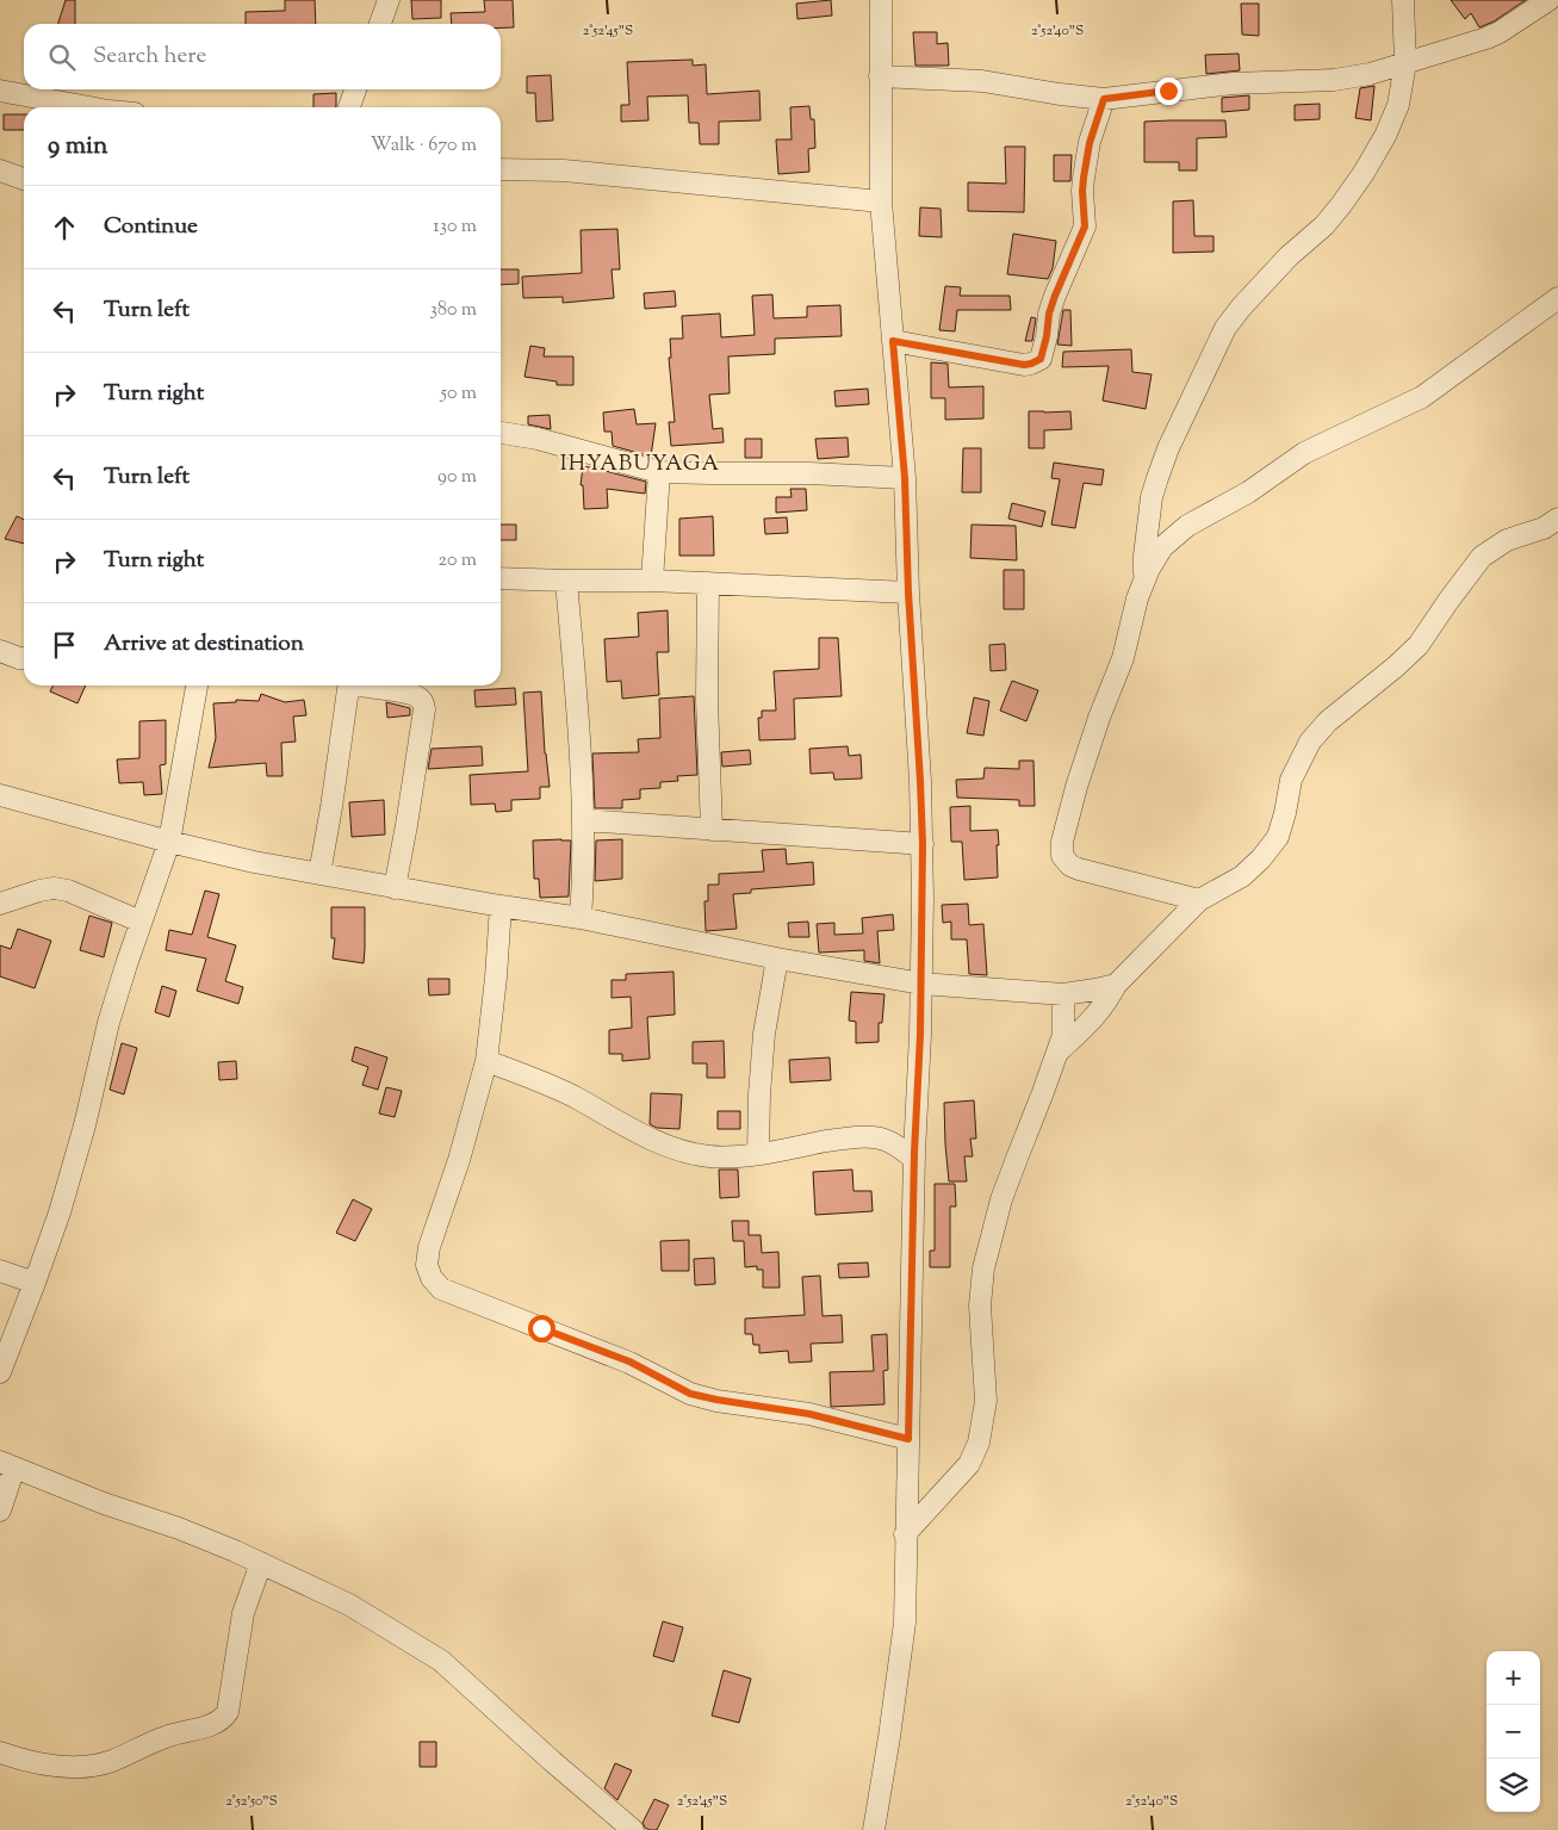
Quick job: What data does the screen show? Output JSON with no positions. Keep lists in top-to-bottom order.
{
  "districts": ["IHYABUYAGA"],
  "page": {
    "search": "Search here",
    "heading": ["9 min", "Walk · 670 m"],
    "list": [
      ["Continue", "130 m"],
      ["Turn left", "380 m"],
      ["Turn right", "50 m"],
      ["Turn left", "90 m"],
      ["Turn right", "20 m"],
      "Arrive at destination"
    ],
    "map_buttons": ["+", "−"]
  },
  "coordinates": ["2°52'45\"S", "2°52'40\"S", "2°52'50\"S"]
}
